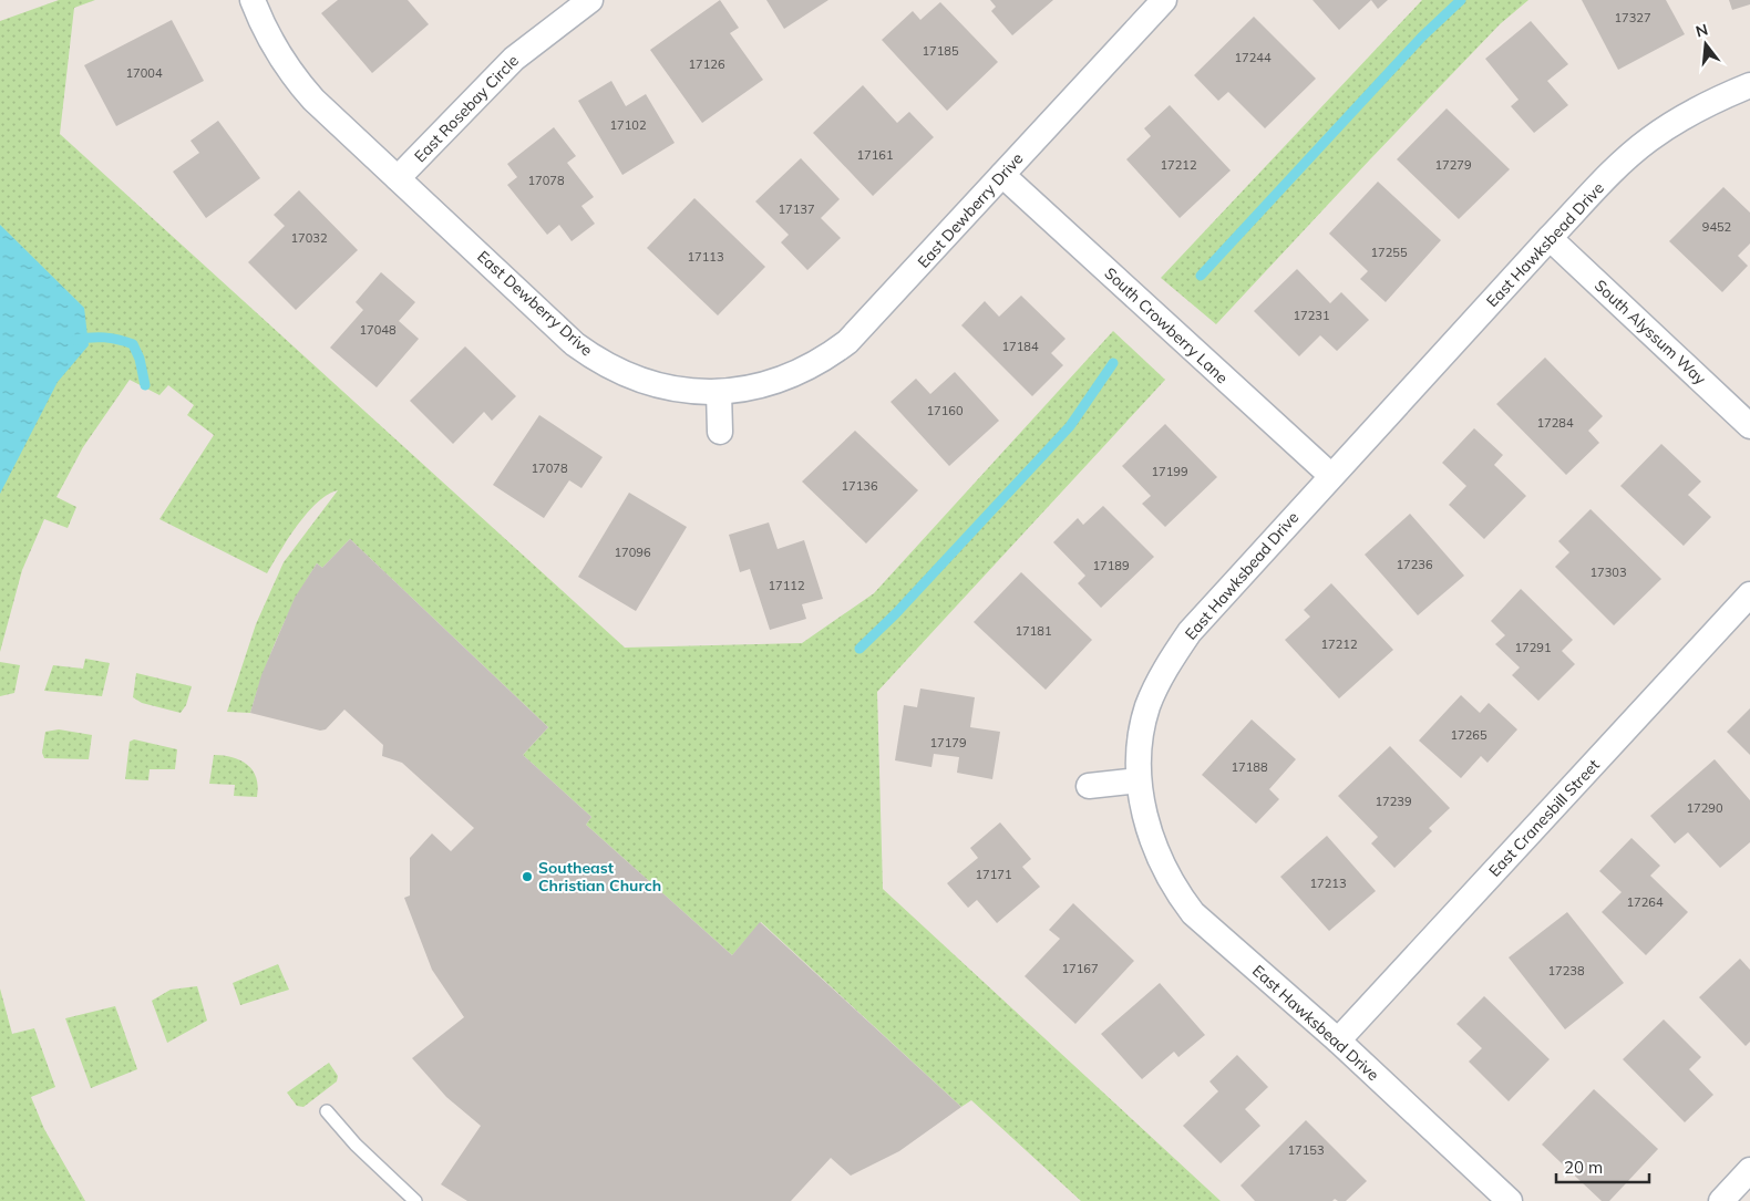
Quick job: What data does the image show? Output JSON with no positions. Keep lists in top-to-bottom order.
{
  "streets": {
    "street": [
      "East Rosebay Circle",
      "East Dewberry Drive",
      "East Hawksbead Drive",
      "South Crowberry Lane",
      "South Alyssum Way",
      "East Cranesbill Street"
    ]
  },
  "crossings": [
    ["East Rosebay Circle", "East Dewberry Drive"],
    ["East Dewberry Drive", "South Crowberry Lane"],
    ["East Hawksbead Drive", "South Crowberry Lane"],
    ["East Hawksbead Drive", "South Alyssum Way"],
    ["East Hawksbead Drive", "East Cranesbill Street"]
  ],
  "places": ["Southeast Christian Church"],
  "house_numbers": [
    "17327",
    "17185",
    "17244",
    "17126",
    "17004",
    "17102",
    "17161",
    "17212",
    "17279",
    "17078",
    "17137",
    "9452",
    "17032",
    "17255",
    "17113",
    "17231",
    "17048",
    "17184",
    "17160",
    "17284",
    "17078",
    "17199",
    "17136",
    "17096",
    "17236",
    "17189",
    "17303",
    "17112",
    "17181",
    "17212",
    "17291",
    "17265",
    "17179",
    "17188",
    "17239",
    "17290",
    "17171",
    "17213",
    "17264",
    "17167",
    "17238",
    "17153"
  ],
  "scale_bar": "20 m",
  "north": "top"
}
